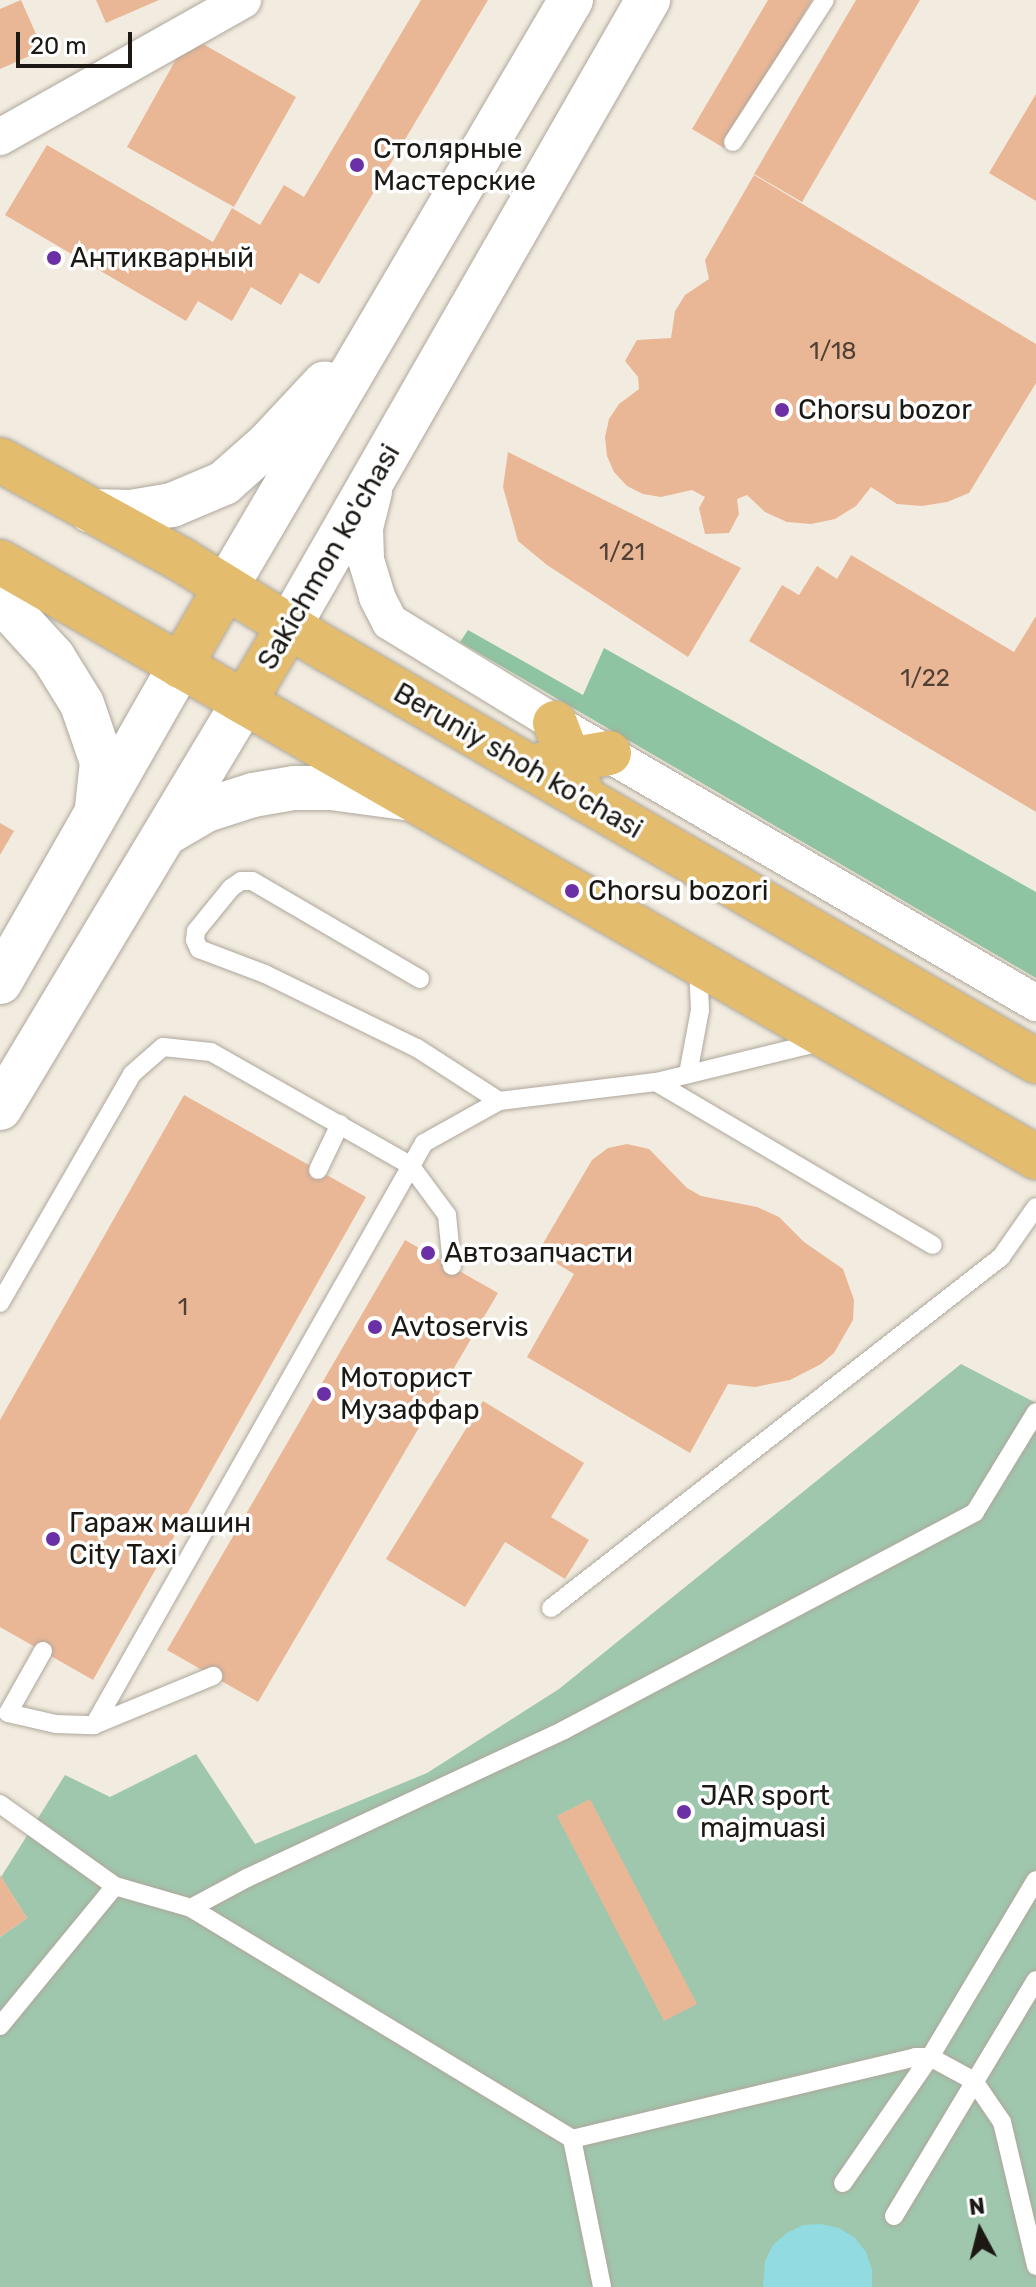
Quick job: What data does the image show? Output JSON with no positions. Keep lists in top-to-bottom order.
{
  "streets": {
    "main road": ["Sakichmon ko'chasi", "Beruniy shoh ko'chasi"]
  },
  "crossings": [
    ["Sakichmon ko'chasi", "Beruniy shoh ko'chasi"]
  ],
  "places": [
    "Столярные Мастерские",
    "Антикварный",
    "Chorsu bozor",
    "Chorsu bozori",
    "Автозапчасти",
    "Avtoservis",
    "Моторист Музаффар",
    "Гараж машин City Taxi",
    "JAR sport majmuasi"
  ],
  "house_numbers": [
    "1/18",
    "1/21",
    "1/22",
    "1"
  ],
  "scale_bar": "20 m",
  "north": "top"
}
